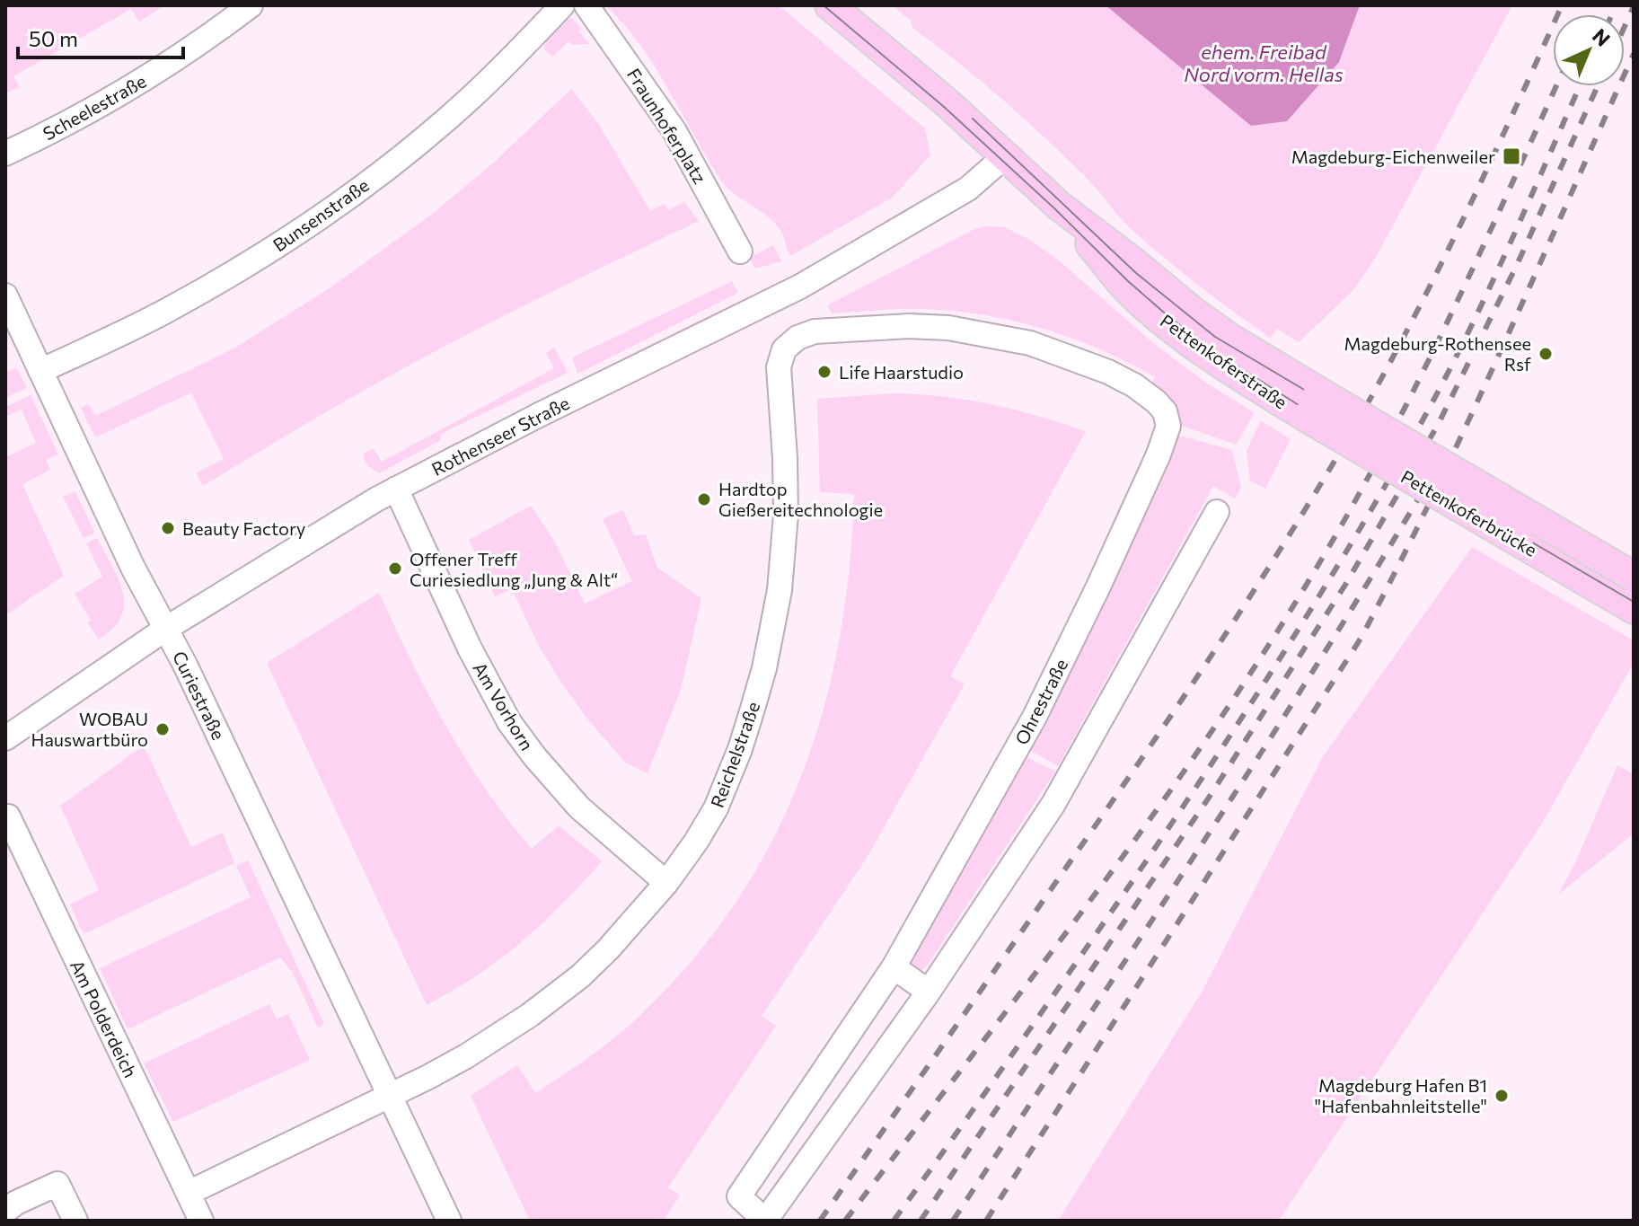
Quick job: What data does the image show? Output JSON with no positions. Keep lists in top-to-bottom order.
{
  "streets": {
    "main road": ["Pettenkoferstraße", "Pettenkoferbrücke"],
    "street": [
      "Scheelestraße",
      "Fraunhoferplatz",
      "Bunsenstraße",
      "Rothenseer Straße",
      "Curiestraße",
      "Ohrestraße",
      "Am Vorhorn",
      "Reichelstraße",
      "Am Polderdeich"
    ]
  },
  "crossings": [
    ["Bunsenstraße", "Curiestraße"],
    ["Pettenkoferstraße", "Rothenseer Straße"],
    ["Pettenkoferstraße", "Pettenkoferbrücke"],
    ["Rothenseer Straße", "Curiestraße"],
    ["Rothenseer Straße", "Am Vorhorn"],
    ["Curiestraße", "Reichelstraße"],
    ["Ohrestraße", "Reichelstraße"],
    ["Am Vorhorn", "Reichelstraße"]
  ],
  "water": ["ehem. Freibad Nord vorm. Hellas"],
  "places": {
    "transit": ["Magdeburg-Eichenweiler"],
    "other": [
      "Magdeburg-Rothensee Rsf",
      "Life Haarstudio",
      "Hardtop Gießereitechnologie",
      "Beauty Factory",
      "Offener Treff Curiesiedlung „Jung & Alt“",
      "WOBAU Hauswartbüro",
      "Magdeburg Hafen B1 \"Hafenbahnleitstelle\""
    ]
  },
  "scale_bar": "50 m",
  "north": "top right"
}
